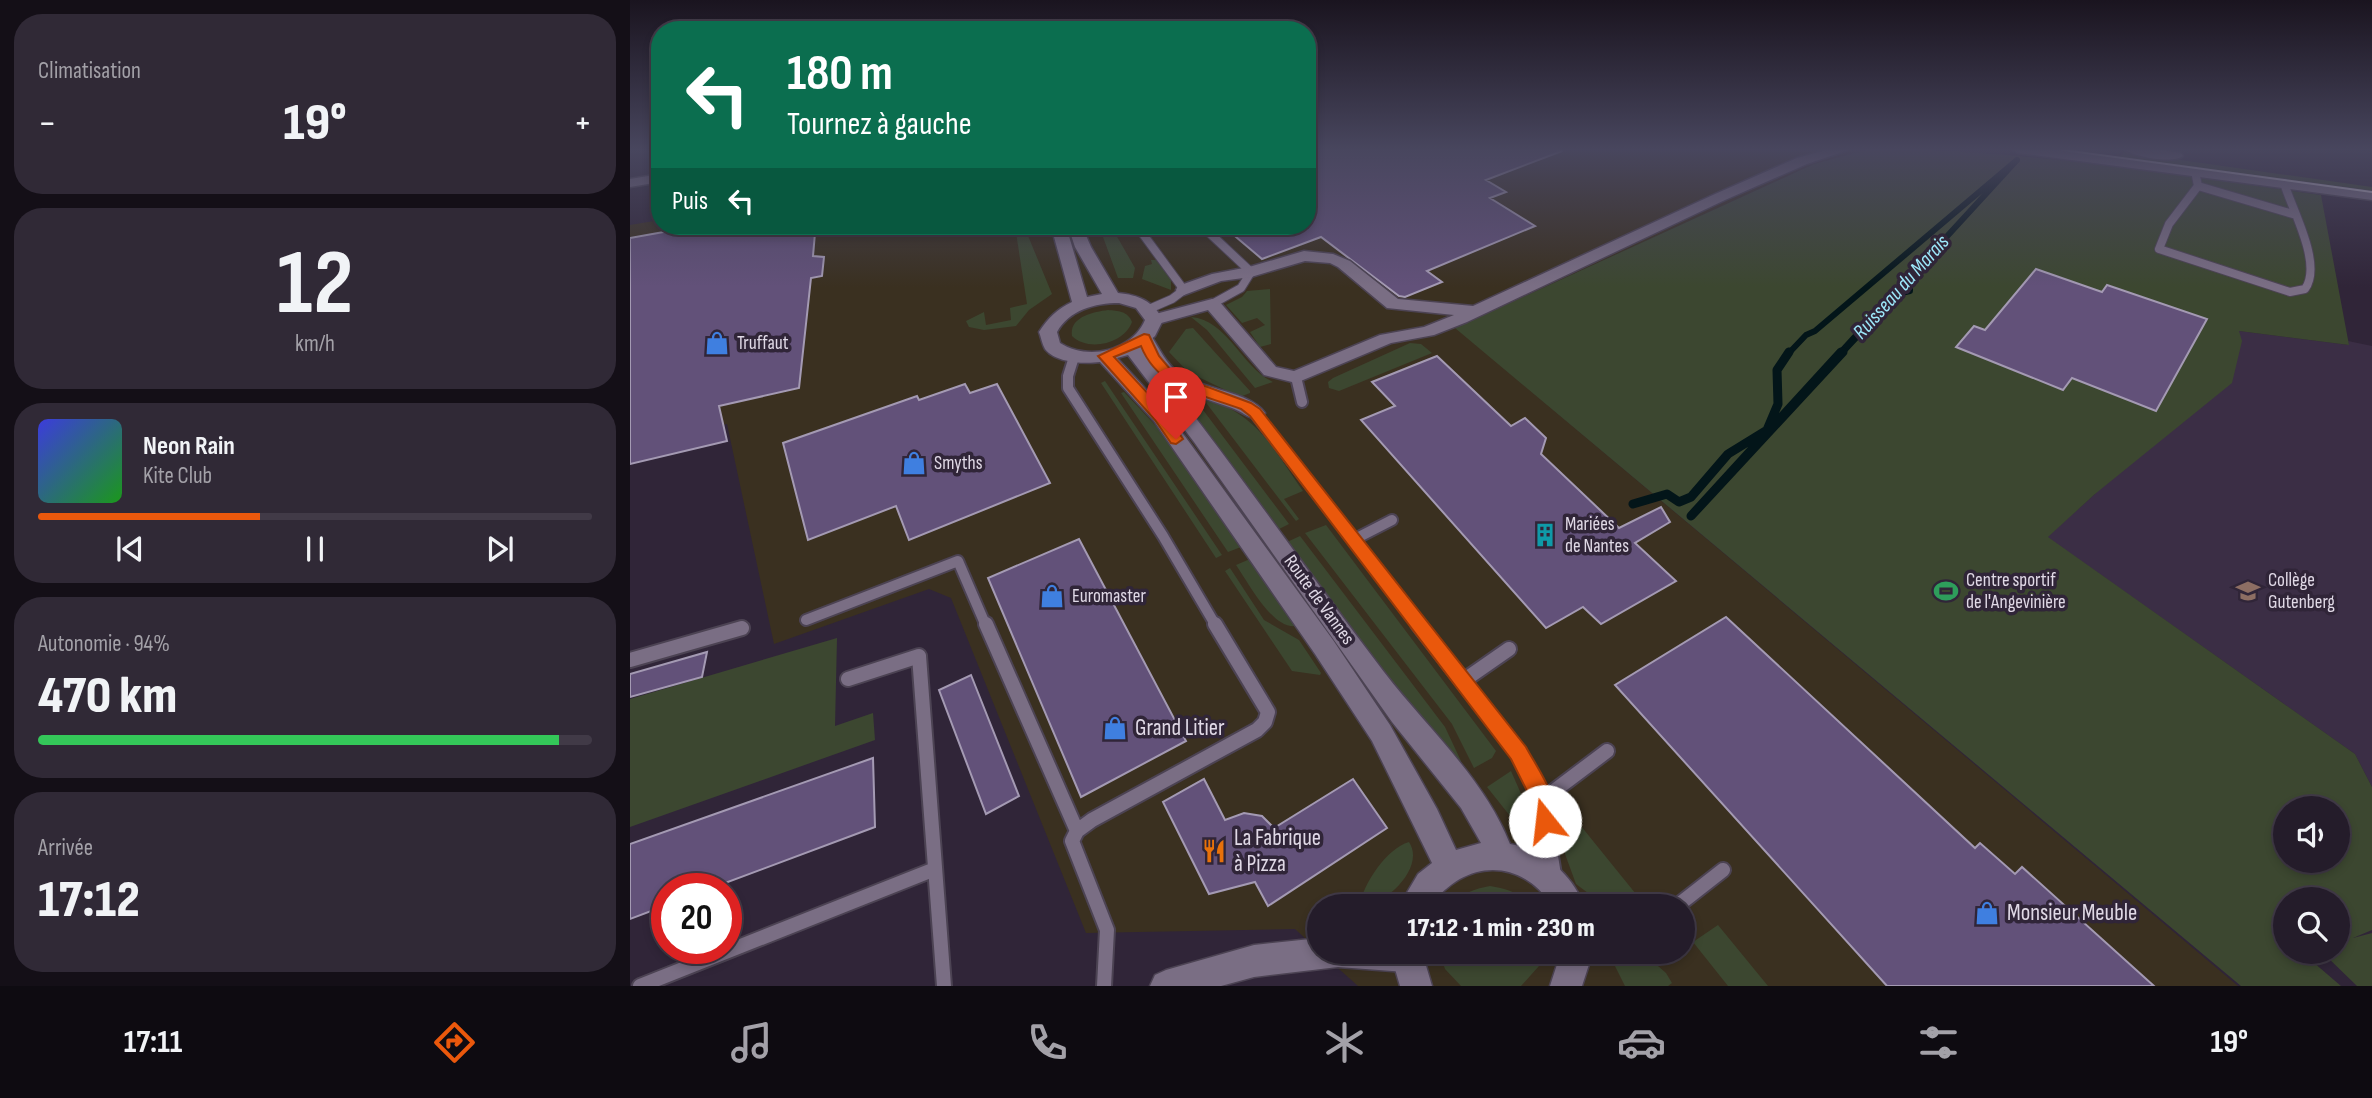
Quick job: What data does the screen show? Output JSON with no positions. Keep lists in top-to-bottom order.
{
  "streets": {
    "street": ["Route de Vannes"]
  },
  "water": ["Ruisseau du Marais"],
  "places": {
    "shop": [
      "Truffaut",
      "Smyths",
      "Euromaster",
      "Grand Litier",
      "Monsieur Meuble"
    ],
    "building": ["Mariées de Nantes"],
    "sports": ["Centre sportif de l'Angevinière"],
    "school or university": ["Collège Gutenberg"],
    "restaurant": ["La Fabrique à Pizza"]
  },
  "page": {
    "tile": [
      "Climatisation",
      ["12", "km/h"],
      ["Autonomie · 94%", "470 km"],
      ["Arrivée", "17:12"]
    ],
    "turn": ["180 m", "Tournez à gauche"],
    "heat": ["−", "19°", "+"],
    "then": "Puis",
    "song": ["Neon Rain", "Kite Club"],
    "limit": "20",
    "trip": "17:12 · 1 min · 230 m",
    "tabs": ["17:11", "19°"]
  }
}
